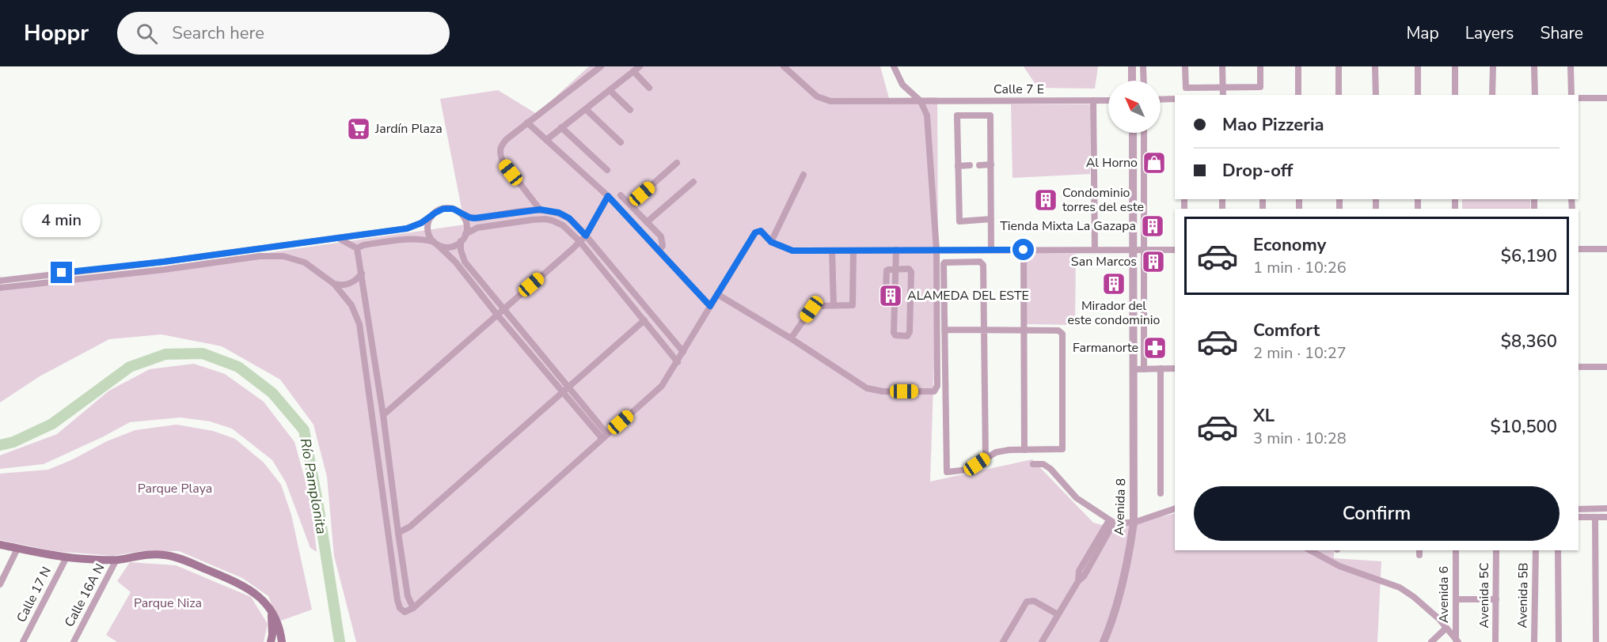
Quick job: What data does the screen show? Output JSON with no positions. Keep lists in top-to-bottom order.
{
  "streets": {
    "street": [
      "Calle 7 E",
      "Avenida 8",
      "Calle 17 N",
      "Avenida 6",
      "Calle 16A N",
      "Avenida 5C",
      "Avenida 5B"
    ]
  },
  "water": ["Río Pamplonita"],
  "parks": ["Parque Playa", "Parque Niza"],
  "places": {
    "supermarket": ["Jardín Plaza"],
    "shop": ["Al Horno"],
    "building": [
      "Condominio torres del este",
      "Tienda Mixta La Gazapa",
      "San Marcos",
      "Mirador del este condominio",
      "ALAMEDA DEL ESTE"
    ],
    "pharmacy": ["Farmanorte"]
  },
  "north": "top left",
  "page": {
    "header": "Hoppr",
    "search": "Search here",
    "nav": ["Map", "Layers", "Share"],
    "banner": ["Mao Pizzeria", "Drop-off"],
    "bubble": "4 min",
    "list": [
      {
        "name": "Economy",
        "note": "1 min · 10:26",
        "value": "$6,190"
      },
      {
        "name": "Comfort",
        "note": "2 min · 10:27",
        "value": "$8,360"
      },
      {
        "name": "XL",
        "note": "3 min · 10:28",
        "value": "$10,500"
      }
    ],
    "buttons": "Confirm"
  }
}
